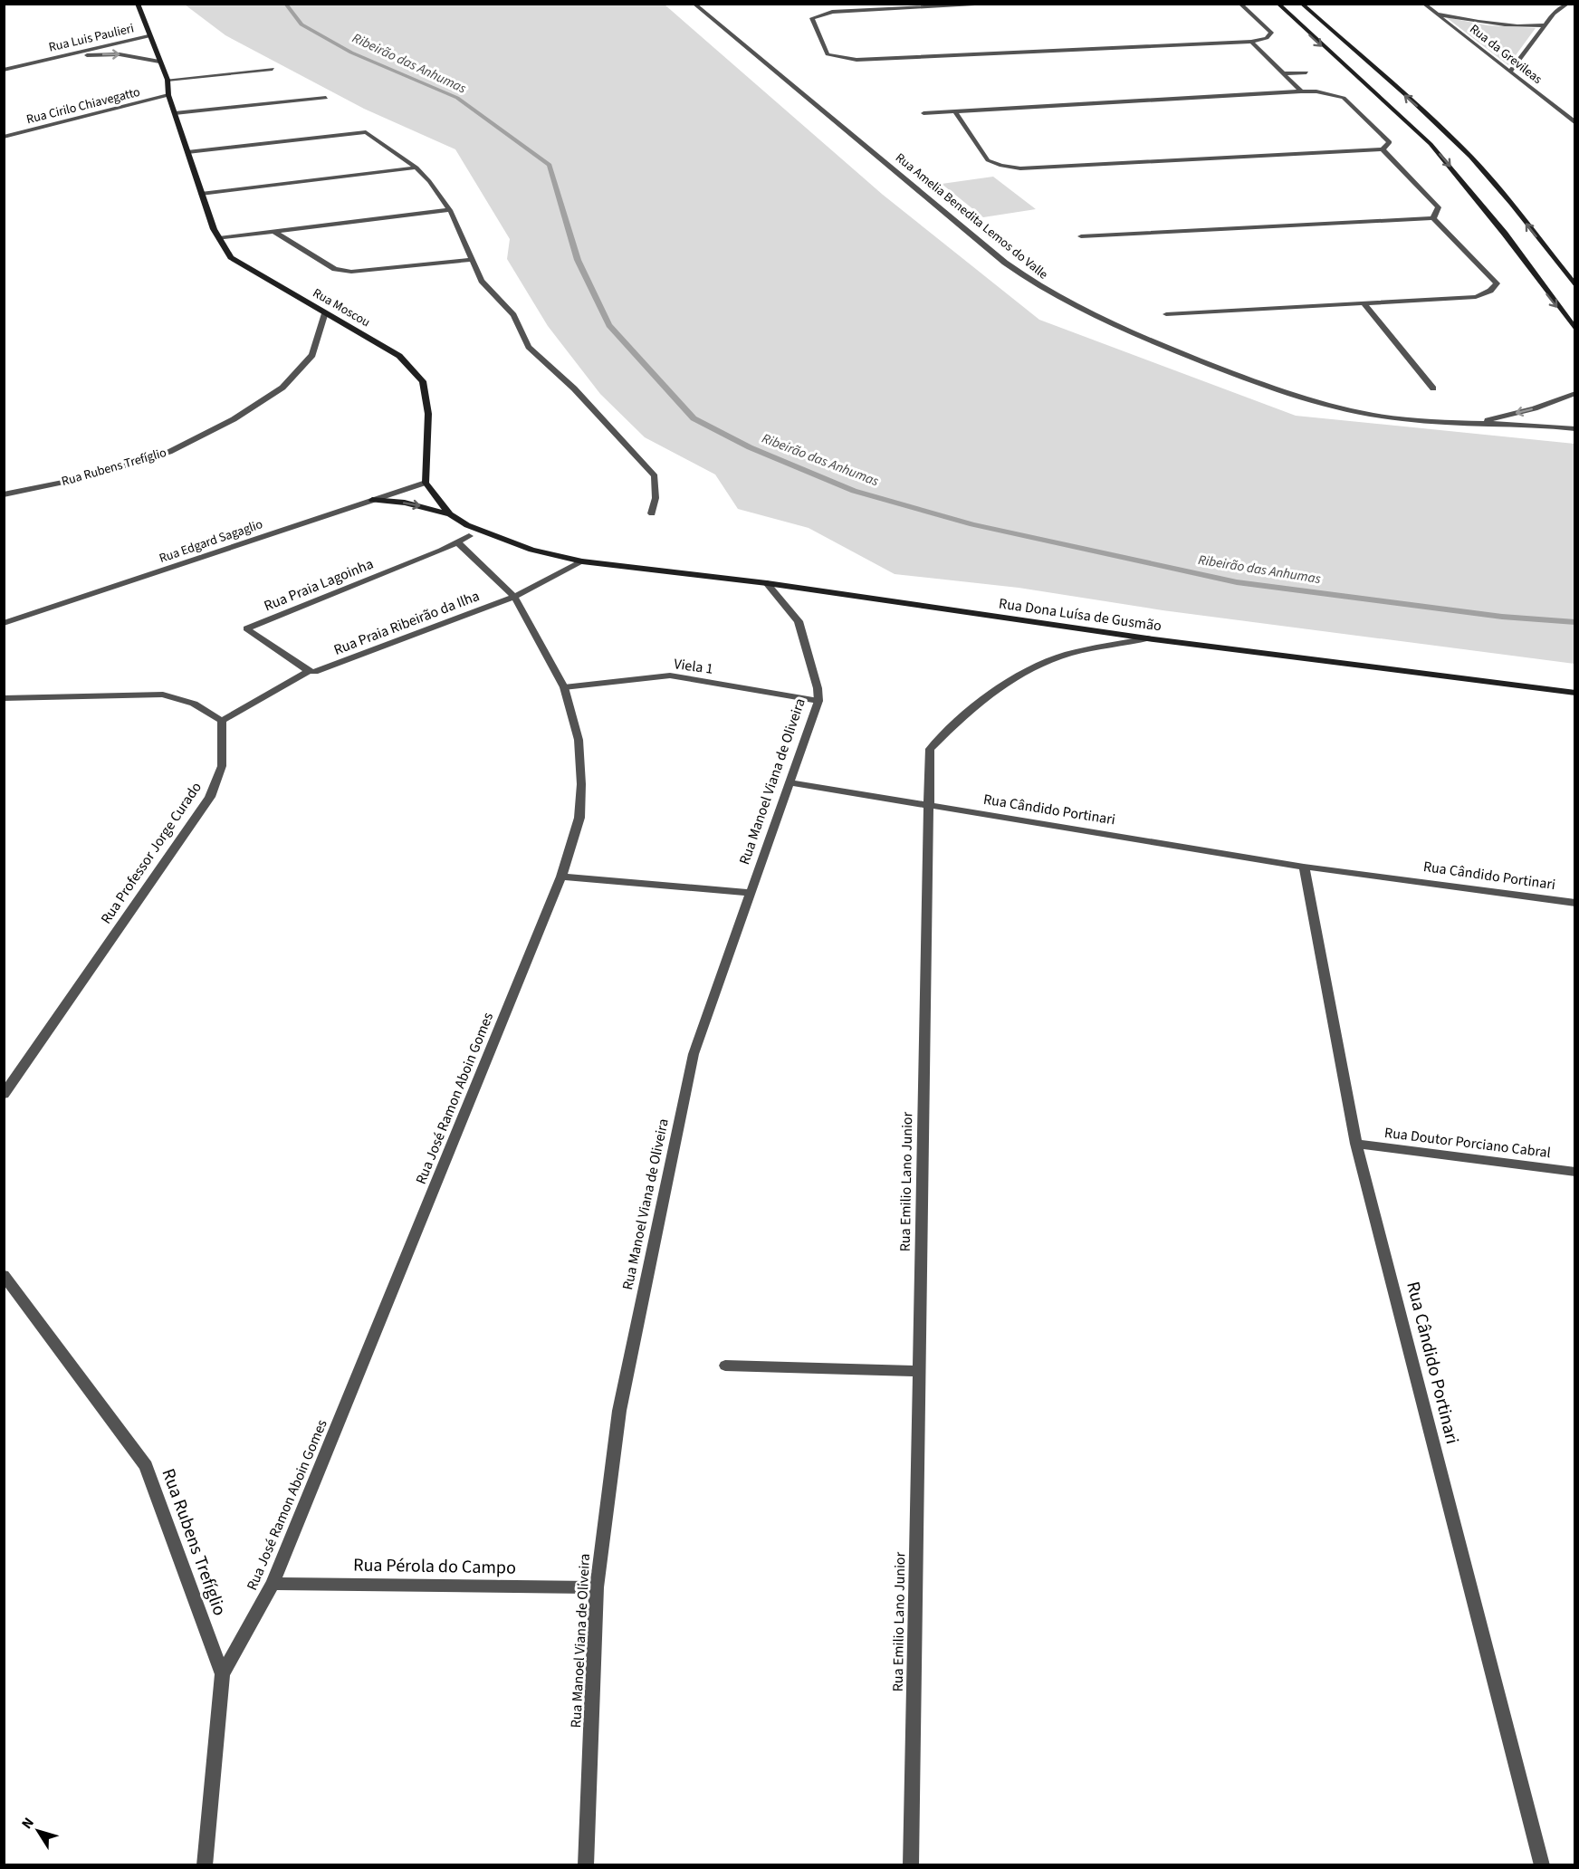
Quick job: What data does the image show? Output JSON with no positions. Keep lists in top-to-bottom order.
{
  "streets": {
    "street": [
      "Rua Luis Paulieri",
      "Rua da Grevileas",
      "Rua Cirilo Chiavegatto",
      "Rua Amelia Benedita Lemos do Valle",
      "Rua Moscou",
      "Rua Rubens Trefíglio",
      "Rua Edgard Sagaglio",
      "Rua Praia Lagoinha",
      "Rua Dona Luísa de Gusmão",
      "Rua Praia Ribeirão da Ilha",
      "Viela 1",
      "Rua Manoel Viana de Oliveira",
      "Rua Cândido Portinari",
      "Rua Professor Jorge Curado",
      "Rua José Ramon Aboin Gomes",
      "Rua Doutor Porciano Cabral",
      "Rua Emilio Lano Junior",
      "Rua Pérola do Campo"
    ]
  },
  "crossings": [
    ["Rua Luis Paulieri", "Rua Moscou"],
    ["Rua Cirilo Chiavegatto", "Rua Moscou"],
    ["Rua Moscou", "Rua Rubens Trefíglio"],
    ["Rua Moscou", "Rua Edgard Sagaglio"],
    ["Rua Rubens Trefíglio", "Rua José Ramon Aboin Gomes"],
    ["Rua Praia Lagoinha", "Rua Praia Ribeirão da Ilha"],
    ["Rua Praia Lagoinha", "Rua José Ramon Aboin Gomes"],
    ["Rua Dona Luísa de Gusmão", "Rua Praia Ribeirão da Ilha"],
    ["Rua Dona Luísa de Gusmão", "Rua Manoel Viana de Oliveira"],
    ["Rua Dona Luísa de Gusmão", "Rua Emilio Lano Junior"],
    ["Rua Praia Ribeirão da Ilha", "Rua Professor Jorge Curado"],
    ["Rua Praia Ribeirão da Ilha", "Rua José Ramon Aboin Gomes"],
    ["Viela 1", "Rua Manoel Viana de Oliveira"],
    ["Viela 1", "Rua José Ramon Aboin Gomes"],
    ["Rua Manoel Viana de Oliveira", "Rua Cândido Portinari"],
    ["Rua Manoel Viana de Oliveira", "Rua Pérola do Campo"],
    ["Rua Cândido Portinari", "Rua Doutor Porciano Cabral"],
    ["Rua Cândido Portinari", "Rua Emilio Lano Junior"],
    ["Rua José Ramon Aboin Gomes", "Rua Pérola do Campo"]
  ],
  "water": ["Ribeirão das Anhumas"],
  "north": "top left"
}
